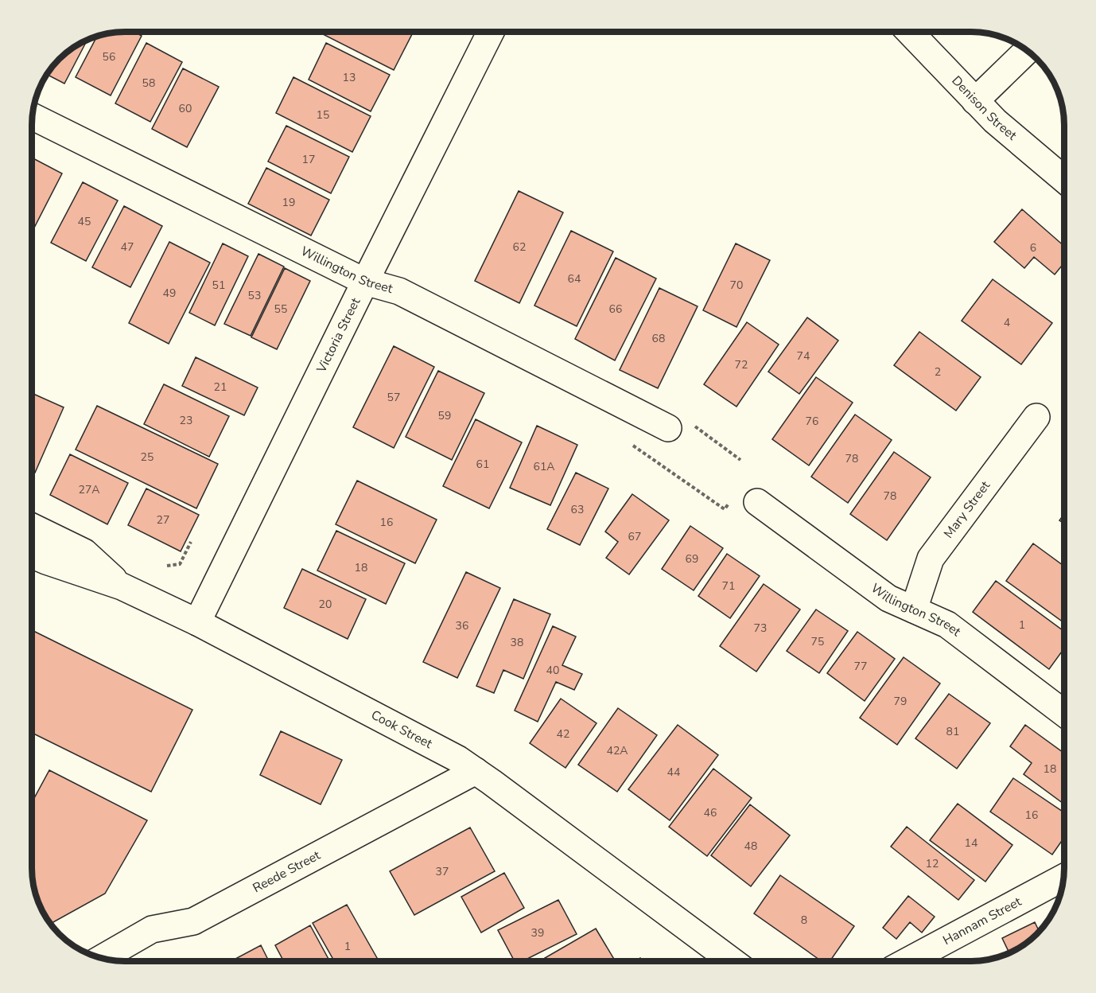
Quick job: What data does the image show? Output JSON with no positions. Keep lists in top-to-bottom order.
{
  "streets": {
    "street": [
      "Denison Street",
      "Willington Street",
      "Victoria Street",
      "Mary Street",
      "Cook Street",
      "Reede Street",
      "Hannam Street"
    ]
  },
  "crossings": [
    ["Willington Street", "Victoria Street"],
    ["Willington Street", "Mary Street"],
    ["Victoria Street", "Cook Street"],
    ["Cook Street", "Reede Street"]
  ],
  "house_numbers": [
    "56",
    "13",
    "58",
    "60",
    "15",
    "17",
    "19",
    "45",
    "47",
    "62",
    "6",
    "64",
    "51",
    "70",
    "49",
    "53",
    "55",
    "66",
    "4",
    "68",
    "74",
    "72",
    "2",
    "21",
    "57",
    "59",
    "23",
    "76",
    "25",
    "78",
    "61",
    "61A",
    "27A",
    "78",
    "63",
    "27",
    "16",
    "67",
    "69",
    "18",
    "71",
    "20",
    "1",
    "36",
    "73",
    "75",
    "38",
    "77",
    "40",
    "79",
    "81",
    "42",
    "42A",
    "18",
    "44",
    "46",
    "16",
    "14",
    "48",
    "12",
    "37",
    "8",
    "39",
    "1"
  ]
}
